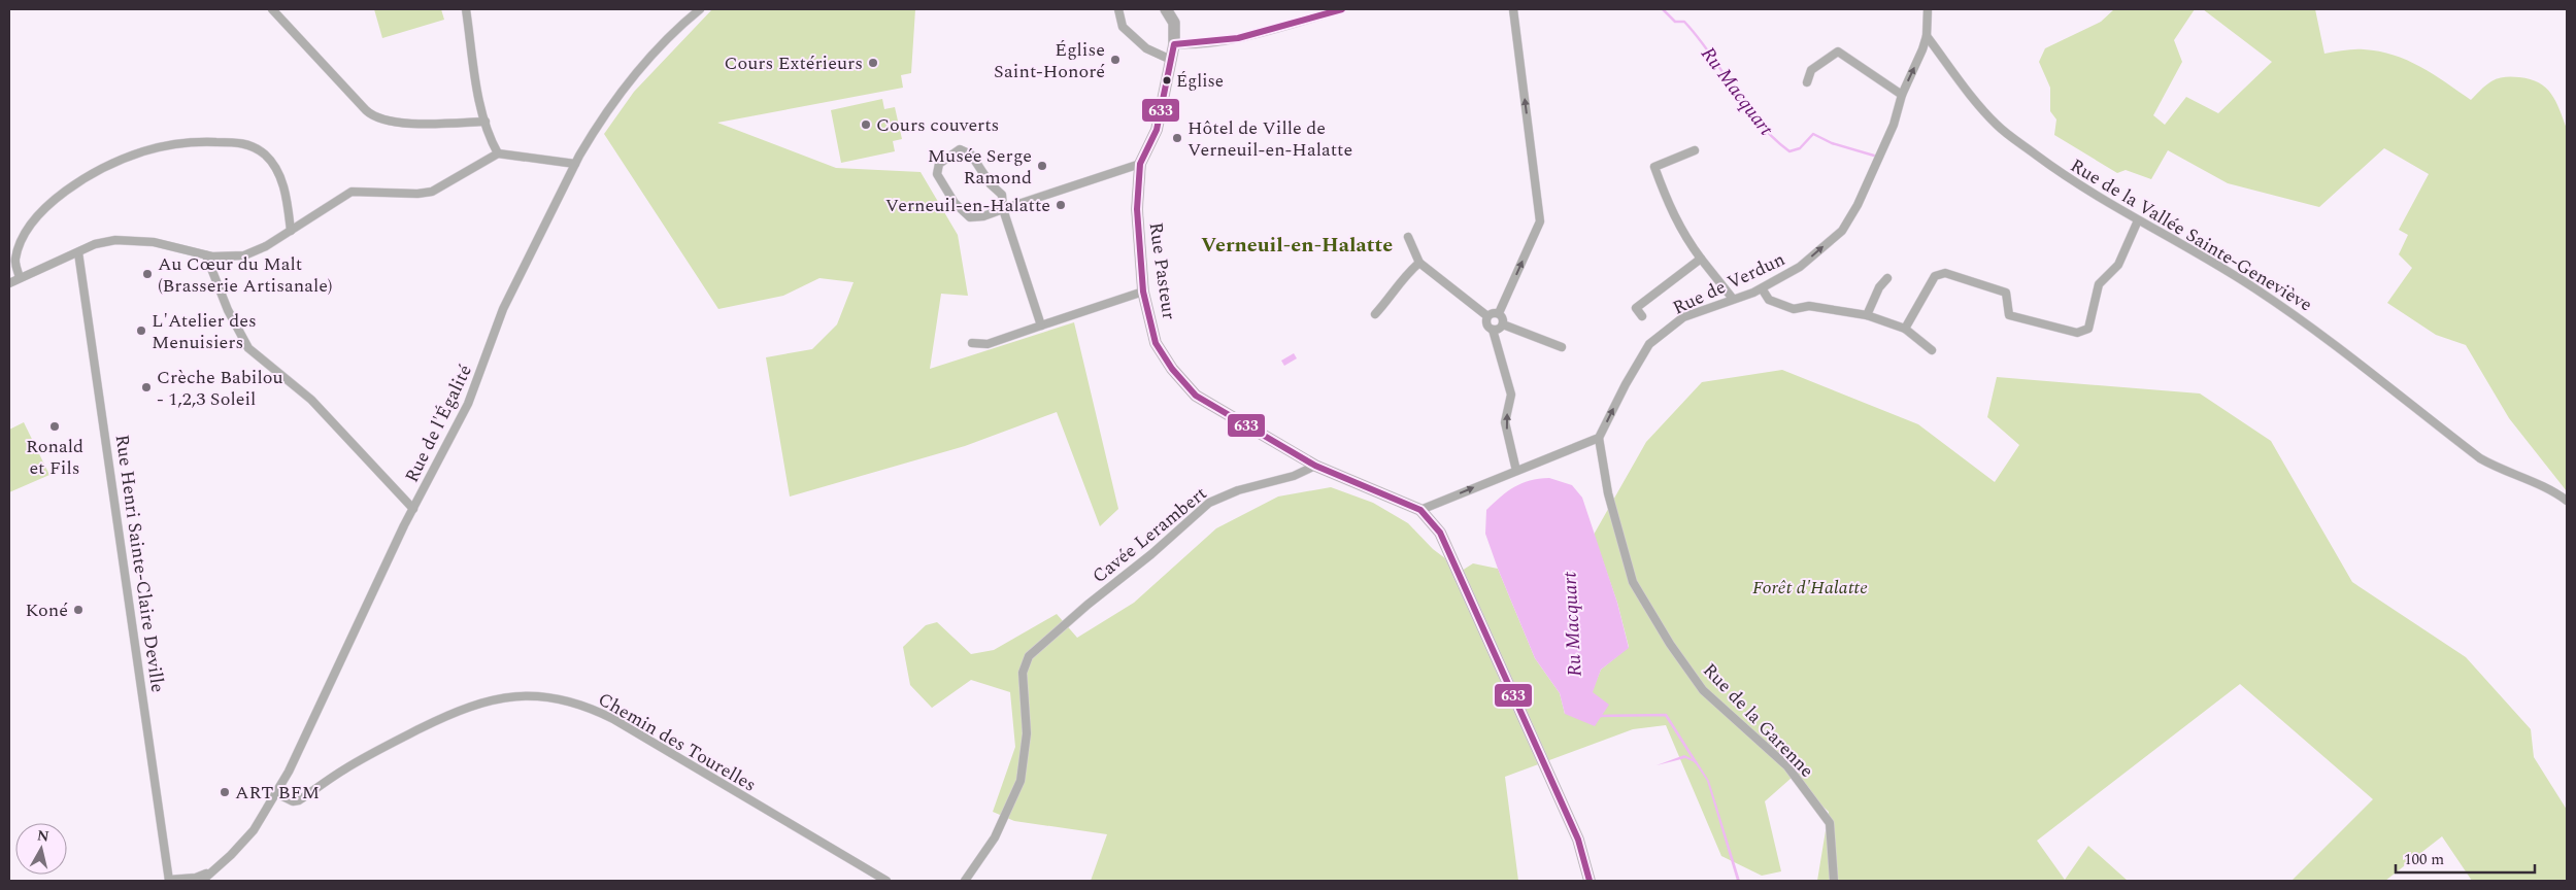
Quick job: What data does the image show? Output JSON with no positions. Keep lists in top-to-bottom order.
{
  "streets": {
    "street": [
      "Rue de la Vallée Sainte-Geneviève",
      "Rue Pasteur",
      "Rue de Verdun",
      "Rue de l'Égalité",
      "Cavée Lerambert",
      "Rue Henri Sainte-Claire Deville",
      "Rue de la Garenne",
      "Chemin des Tourelles"
    ]
  },
  "crossings": [
    ["Rue de la Vallée Sainte-Geneviève", "Rue de Verdun"],
    ["Rue Pasteur", "Cavée Lerambert"],
    ["Rue de Verdun", "Rue de la Garenne"],
    ["Rue de l'Égalité", "Chemin des Tourelles"]
  ],
  "one_way": ["Rue de Verdun"],
  "districts": ["Verneuil-en-Halatte"],
  "water": ["Ru Macquart"],
  "parks": ["Forêt d'Halatte"],
  "places": [
    "Église Saint-Honoré",
    "Cours Extérieurs",
    "Église",
    "Cours couverts",
    "Hôtel de Ville de Verneuil-en-Halatte",
    "Musée Serge Ramond",
    "Verneuil-en-Halatte",
    "Au Cœur du Malt (Brasserie Artisanale)",
    "L'Atelier des Menuisiers",
    "Crèche Babilou - 1,2,3 Soleil",
    "Ronald et Fils",
    "Koné",
    "ART BFM"
  ],
  "lines": ["transit line 633"],
  "scale_bar": "100 m",
  "north": "top"
}
